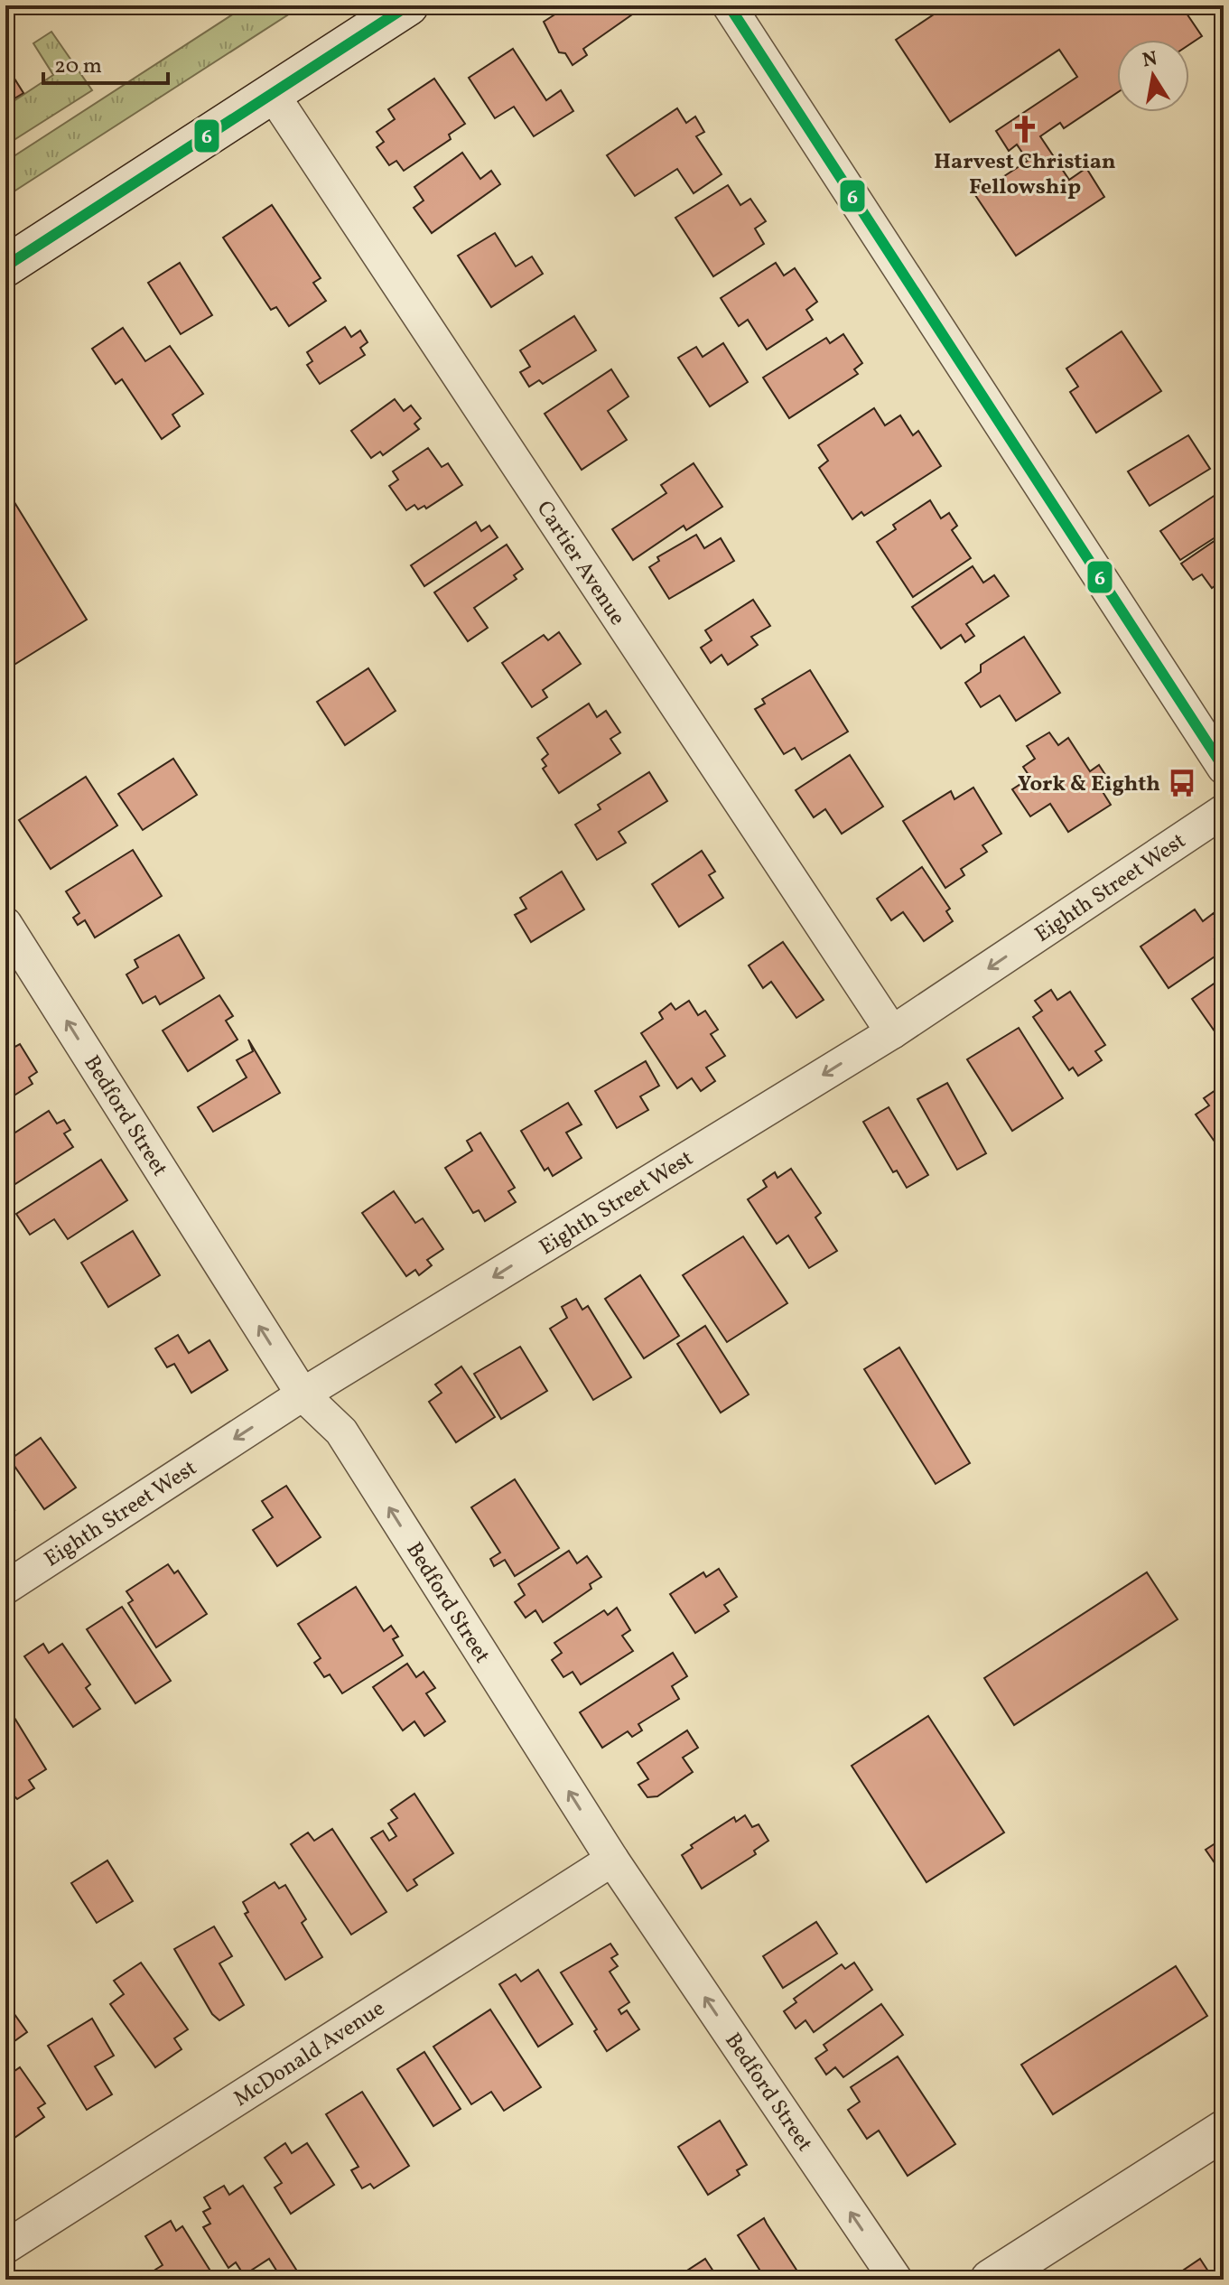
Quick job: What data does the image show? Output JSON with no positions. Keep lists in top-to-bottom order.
{
  "streets": {
    "street": [
      "Cartier Avenue",
      "Eighth Street West",
      "Bedford Street",
      "McDonald Avenue"
    ]
  },
  "crossings": [
    ["Cartier Avenue", "Eighth Street West"],
    ["Eighth Street West", "Bedford Street"],
    ["Bedford Street", "McDonald Avenue"]
  ],
  "one_way": ["Eighth Street West", "Bedford Street"],
  "places": {
    "church": ["Harvest Christian Fellowship"],
    "bus stop": ["York & Eighth"]
  },
  "lines": ["transit line 6"],
  "scale_bar": "20 m",
  "north": "top"
}
